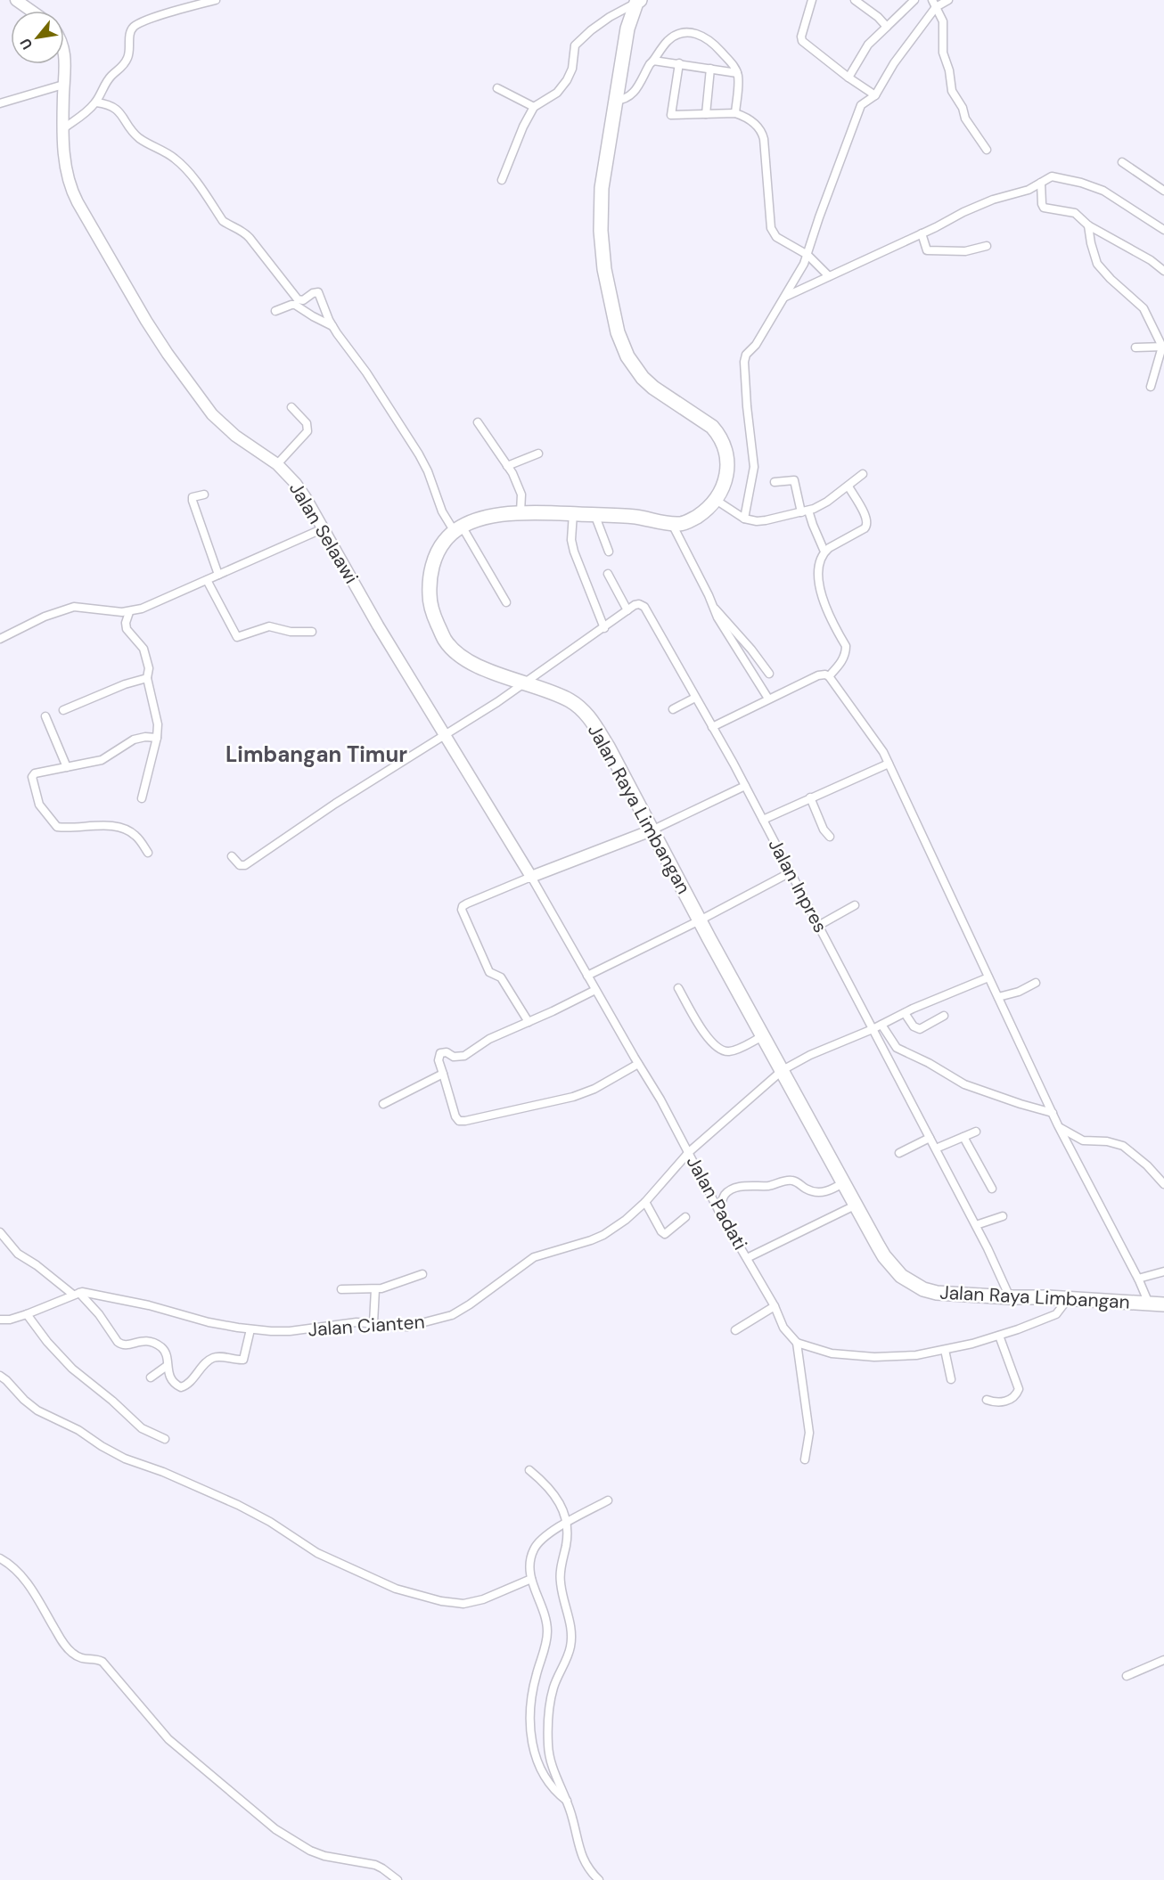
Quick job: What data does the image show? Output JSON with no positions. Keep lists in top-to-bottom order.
{
  "streets": {
    "highway": ["Jalan Raya Limbangan"],
    "street": [
      "Jalan Selaawi",
      "Jalan Inpres",
      "Jalan Padati",
      "Jalan Cianten"
    ]
  },
  "crossings": [
    ["Jalan Selaawi", "Jalan Padati"],
    ["Jalan Raya Limbangan", "Jalan Inpres"],
    ["Jalan Raya Limbangan", "Jalan Cianten"],
    ["Jalan Inpres", "Jalan Cianten"],
    ["Jalan Padati", "Jalan Cianten"]
  ],
  "districts": ["Limbangan Timur"],
  "north": "bottom left"
}
